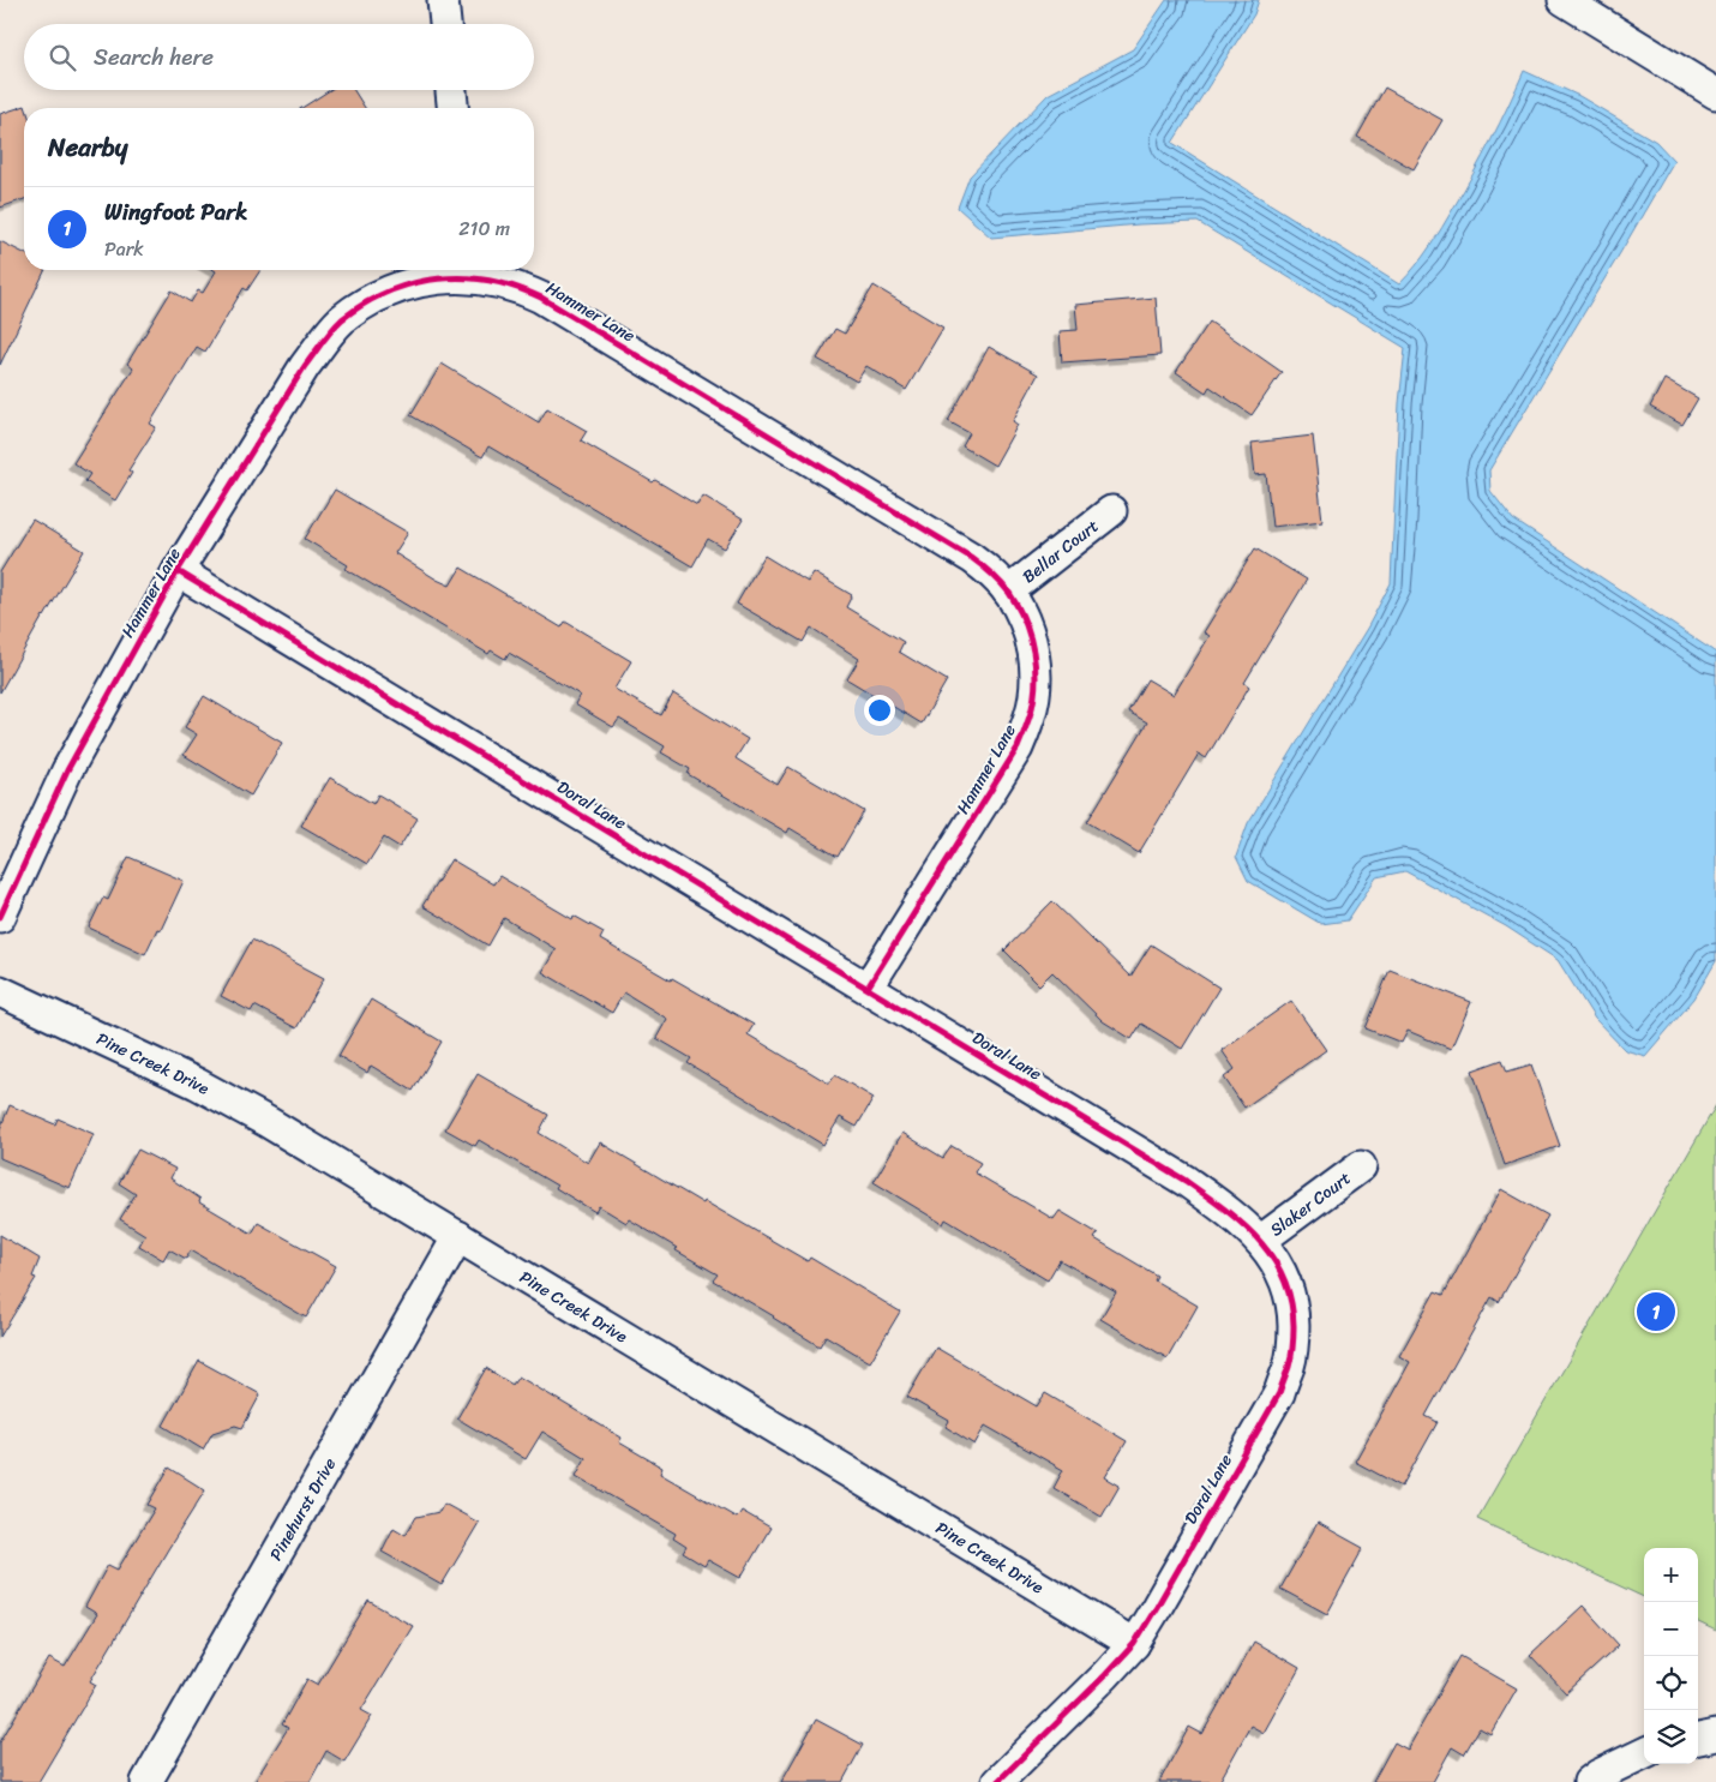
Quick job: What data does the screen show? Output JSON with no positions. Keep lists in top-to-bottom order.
{
  "streets": {
    "street": [
      "Hammer Lane",
      "Bellar Court",
      "Doral Lane",
      "Pine Creek Drive",
      "Slaker Court",
      "Pinehurst Drive"
    ]
  },
  "crossings": [
    ["Hammer Lane", "Bellar Court"],
    ["Hammer Lane", "Doral Lane"],
    ["Doral Lane", "Pine Creek Drive"],
    ["Doral Lane", "Slaker Court"],
    ["Pine Creek Drive", "Pinehurst Drive"]
  ],
  "page": {
    "search": "Search here",
    "heading": "Nearby",
    "list": [
      {
        "mark": "1",
        "name": "Wingfoot Park",
        "note": "Park",
        "value": "210 m"
      }
    ],
    "pins": "1",
    "map_buttons": ["+", "−"]
  }
}
